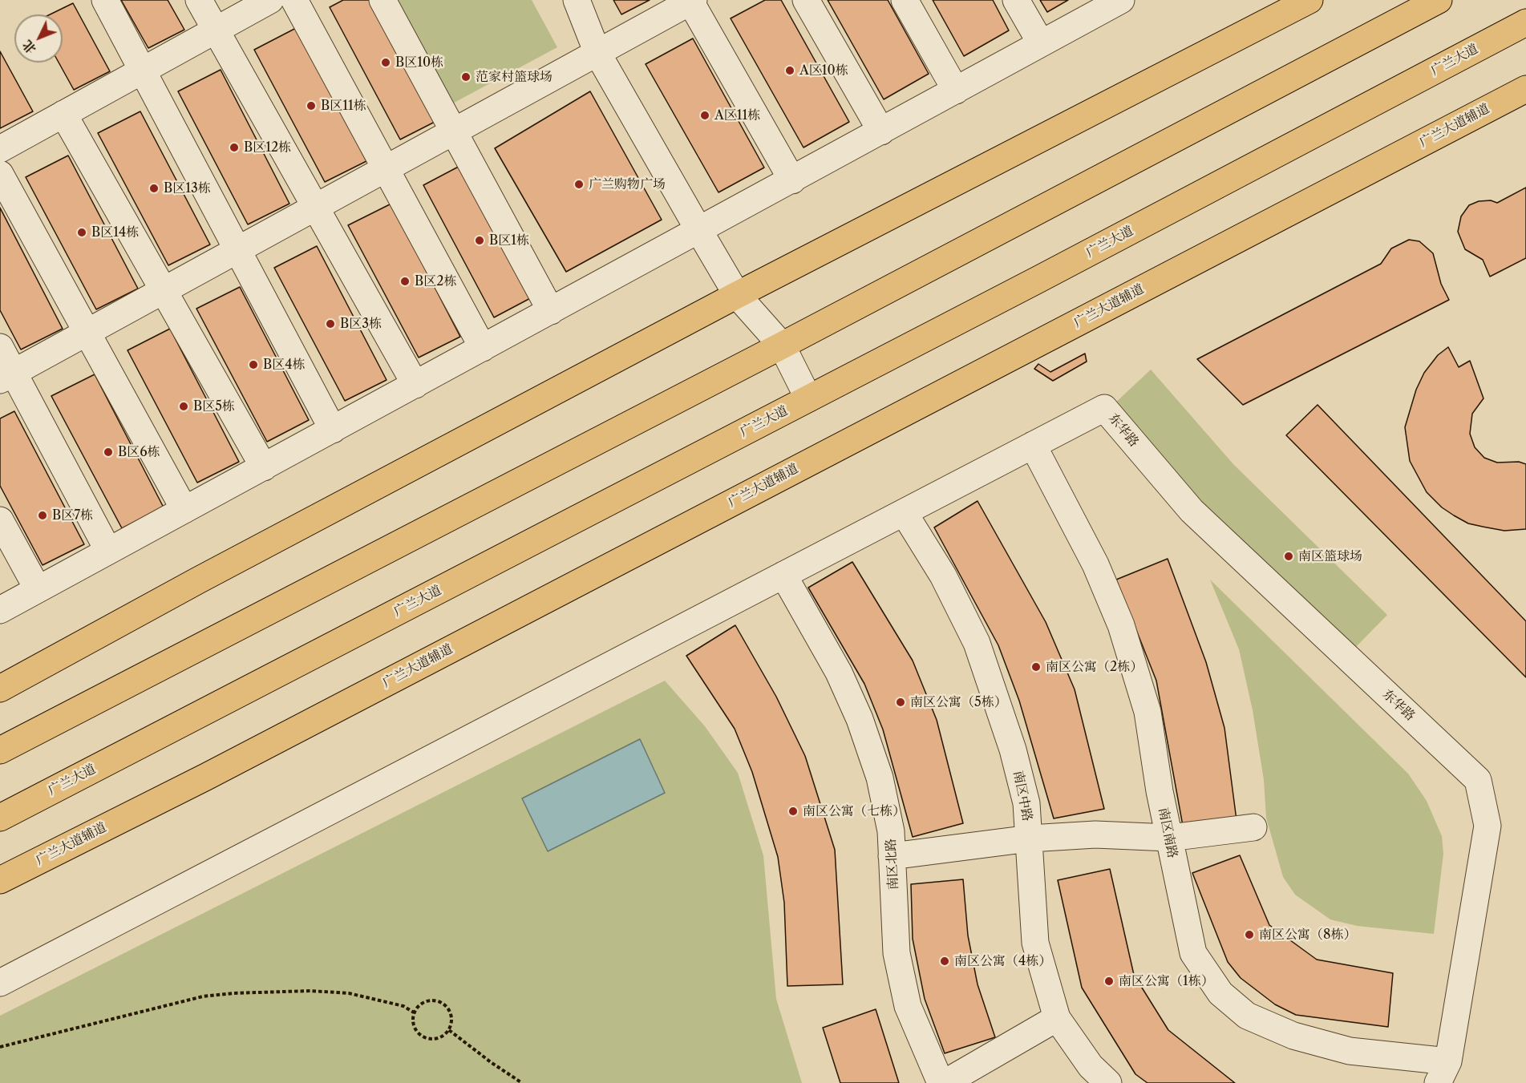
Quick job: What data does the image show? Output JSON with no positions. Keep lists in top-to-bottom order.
{
  "streets": {
    "main road": ["广兰大道", "广兰大道辅道"],
    "street": [
      "东华路",
      "南区中路",
      "南区南路",
      "南区北路"
    ]
  },
  "crossings": [
    ["东华路", "南区南路"]
  ],
  "places": [
    "B区10栋",
    "A区10栋",
    "范家村篮球场",
    "B区11栋",
    "A区11栋",
    "B区12栋",
    "广兰购物广场",
    "B区13栋",
    "B区14栋",
    "B区1栋",
    "B区2栋",
    "B区3栋",
    "B区4栋",
    "B区5栋",
    "B区6栋",
    "B区7栋",
    "南区篮球场",
    "南区公寓（2栋）",
    "南区公寓（5栋）",
    "南区公寓（七栋）",
    "南区公寓（8栋）",
    "南区公寓（4栋）",
    "南区公寓（1栋）"
  ],
  "north": "bottom left"
}
